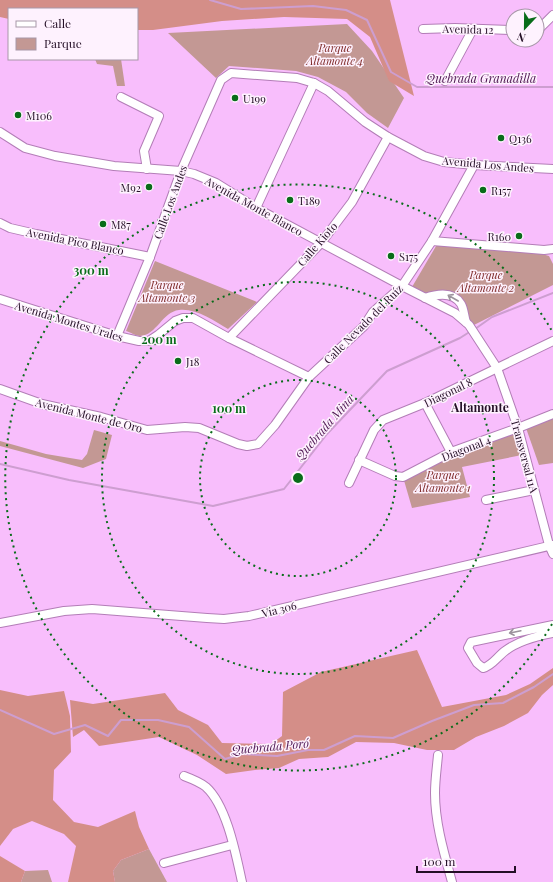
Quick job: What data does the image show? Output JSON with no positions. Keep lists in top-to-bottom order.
{
  "streets": {
    "street": [
      "Avenida 12",
      "Avenida Los Andes",
      "Calle Los Andes",
      "Avenida Monte Blanco",
      "Avenida Pico Blanco",
      "Calle Kioto",
      "Avenida Montes Urales",
      "Calle Nevado del Ruíz",
      "Diagonal 8",
      "Avenida Monte de Oro",
      "Diagonal 4",
      "Transversal 11A",
      "Vía 306"
    ]
  },
  "crossings": [
    ["Avenida Los Andes", "Calle Los Andes"],
    ["Avenida Los Andes", "Calle Kioto"],
    ["Avenida Los Andes", "Calle Nevado del Ruíz"],
    ["Calle Los Andes", "Avenida Monte Blanco"],
    ["Calle Los Andes", "Avenida Pico Blanco"],
    ["Calle Los Andes", "Avenida Montes Urales"],
    ["Avenida Monte Blanco", "Calle Kioto"],
    ["Avenida Monte Blanco", "Calle Nevado del Ruíz"],
    ["Avenida Monte Blanco", "Transversal 11A"],
    ["Calle Kioto", "Avenida Montes Urales"],
    ["Avenida Montes Urales", "Calle Nevado del Ruíz"],
    ["Calle Nevado del Ruíz", "Avenida Monte de Oro"],
    ["Diagonal 8", "Diagonal 4"],
    ["Diagonal 8", "Transversal 11A"],
    ["Diagonal 4", "Transversal 11A"],
    ["Transversal 11A", "Vía 306"]
  ],
  "districts": ["Altamonte"],
  "water": ["Quebrada Granadilla", "Quebrada Mina", "Quebrada Poró"],
  "parks": [
    "Parque Altamonte 4",
    "Parque Altamonte 2",
    "Parque Altamonte 3",
    "Parque Altamonte 1"
  ],
  "places": [
    "U199",
    "M106",
    "Q136",
    "M92",
    "R157",
    "T189",
    "M87",
    "R160",
    "S175",
    "J18"
  ],
  "legend": ["Calle", "Parque"],
  "scale_bar": "100 m",
  "north": "bottom",
  "rings": ["300 m", "200 m", "100 m"]
}
